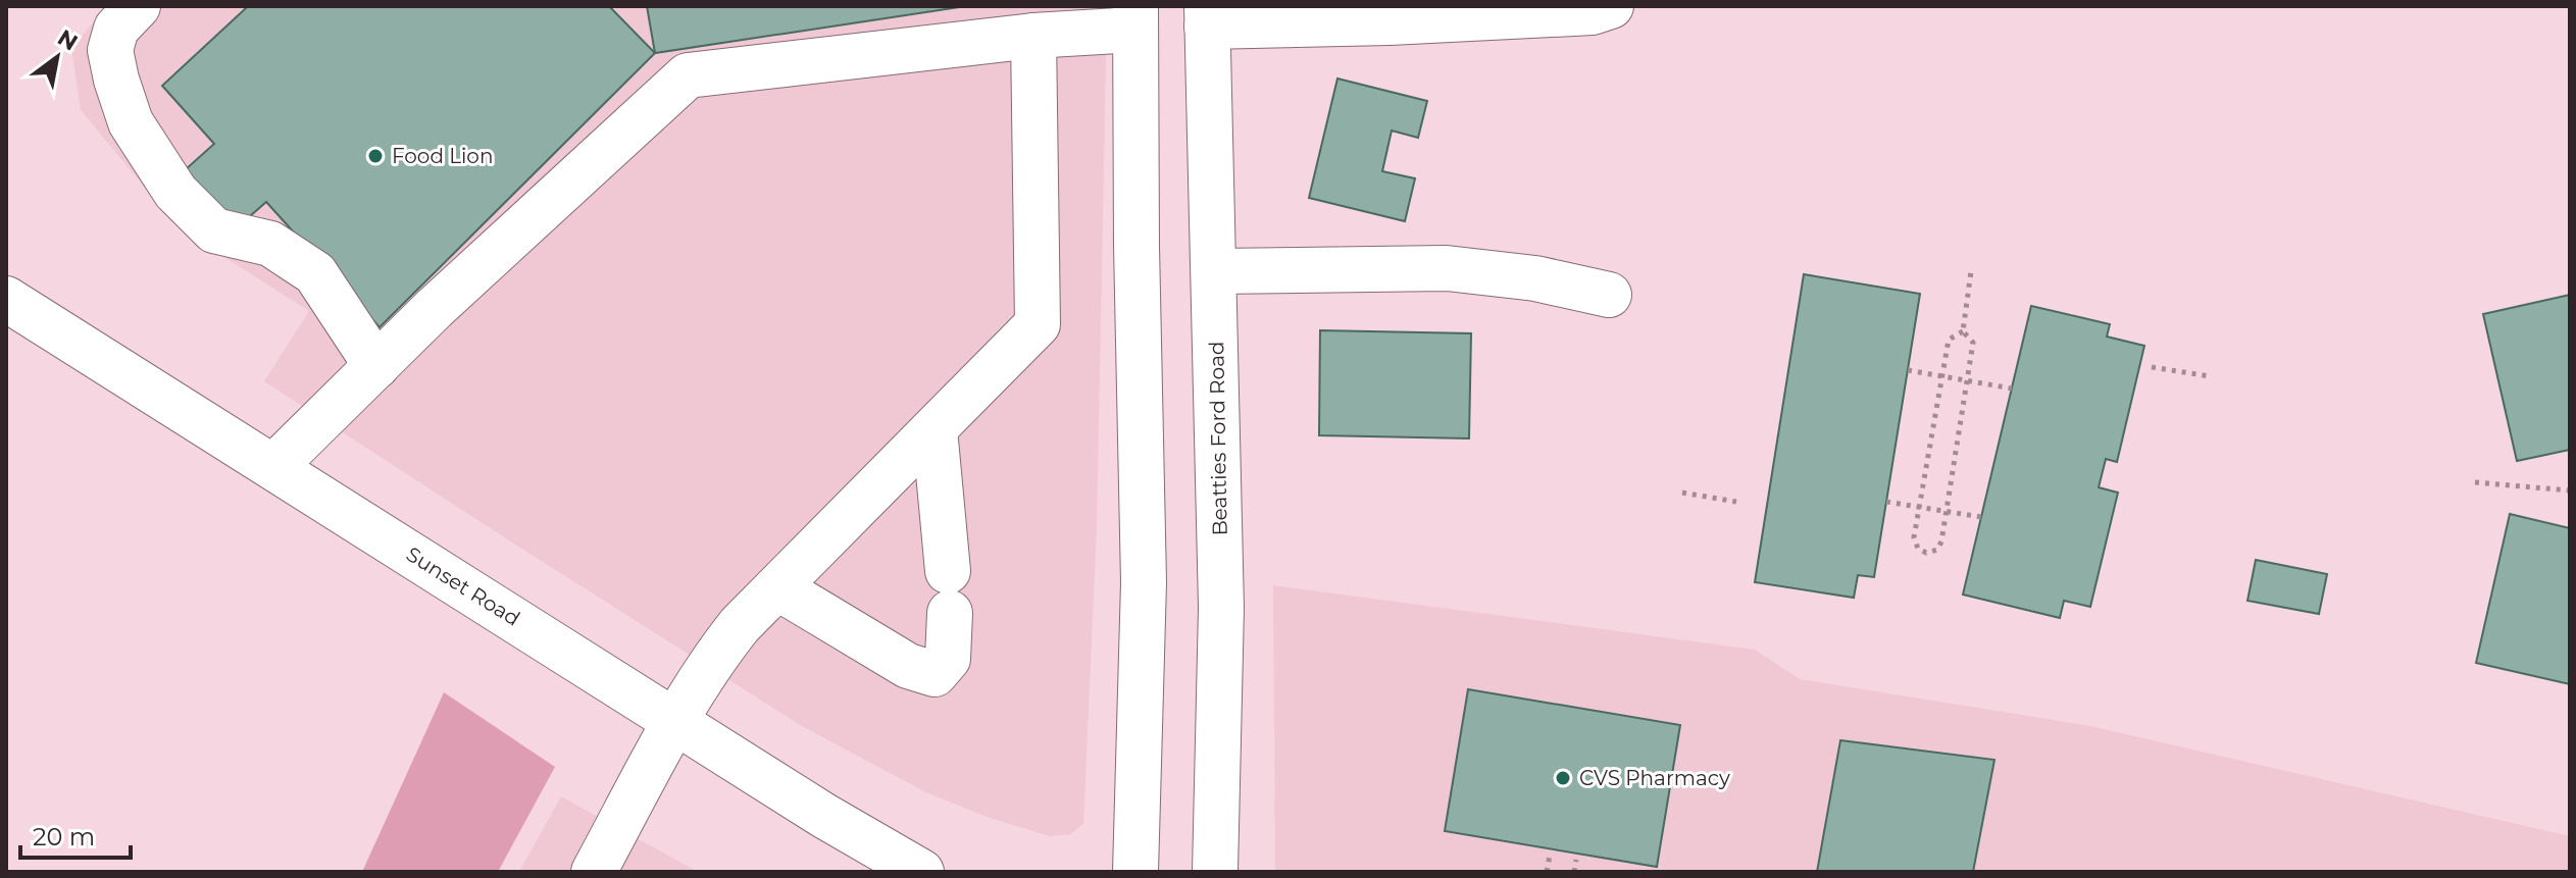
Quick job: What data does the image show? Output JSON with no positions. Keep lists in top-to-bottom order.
{
  "streets": {
    "main road": ["Beatties Ford Road", "Sunset Road"]
  },
  "places": ["Food Lion", "CVS Pharmacy"],
  "scale_bar": "20 m",
  "north": "top right"
}
